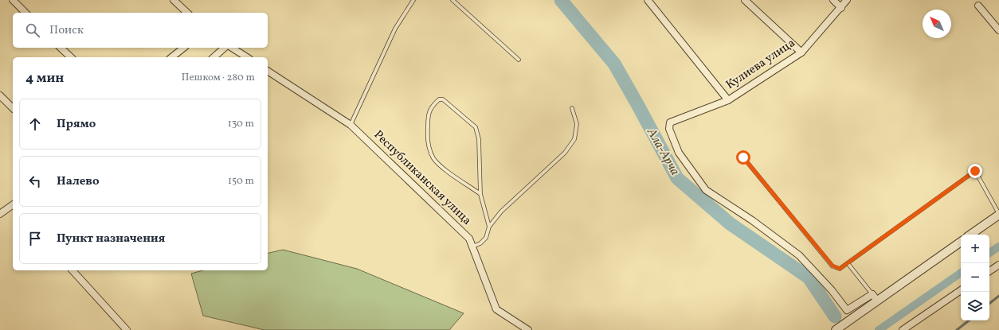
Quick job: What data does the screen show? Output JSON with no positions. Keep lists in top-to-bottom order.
{
  "streets": {
    "street": ["Кулиева улица", "Республиканская улица"]
  },
  "water": ["Ала-Арча"],
  "north": "top left",
  "page": {
    "search": "Поиск",
    "heading": ["4 мин", "Пешком · 280 m"],
    "list": [
      ["Прямо", "130 m"],
      ["Налево", "150 m"],
      "Пункт назначения"
    ],
    "map_buttons": ["+", "−"]
  }
}
